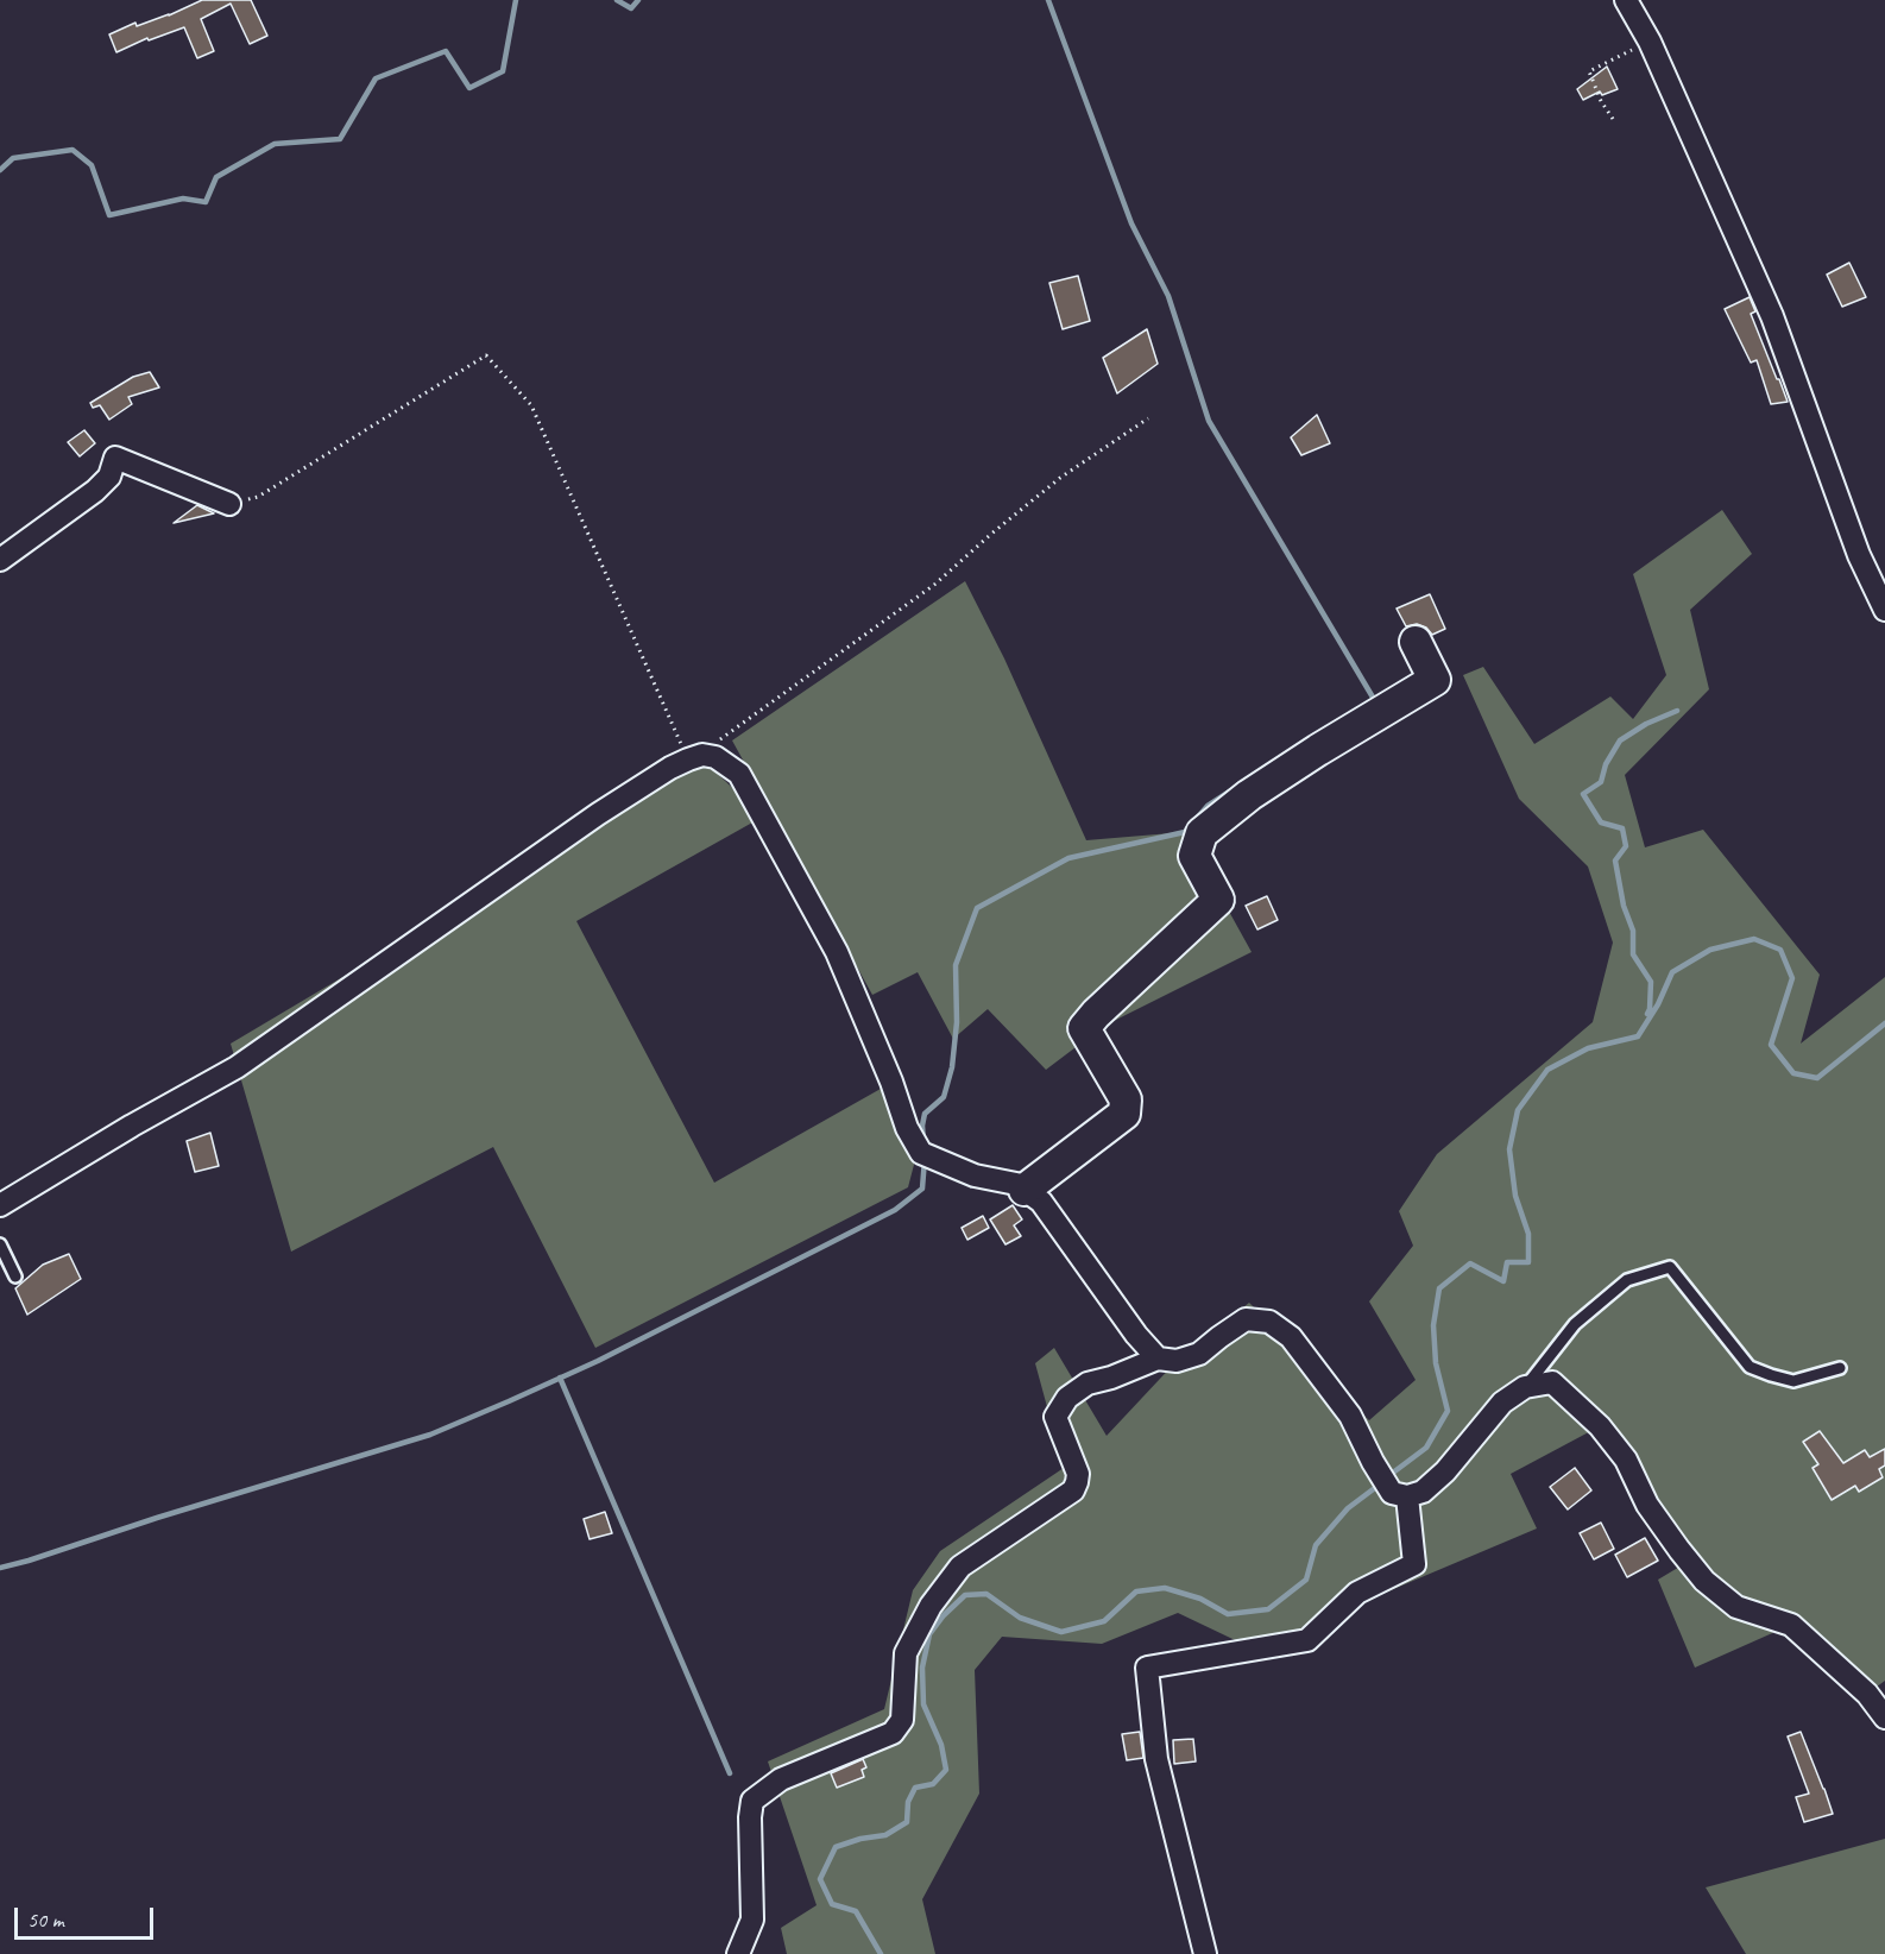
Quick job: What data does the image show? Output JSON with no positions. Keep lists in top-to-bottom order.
{
  "scale_bar": "50 m"
}
